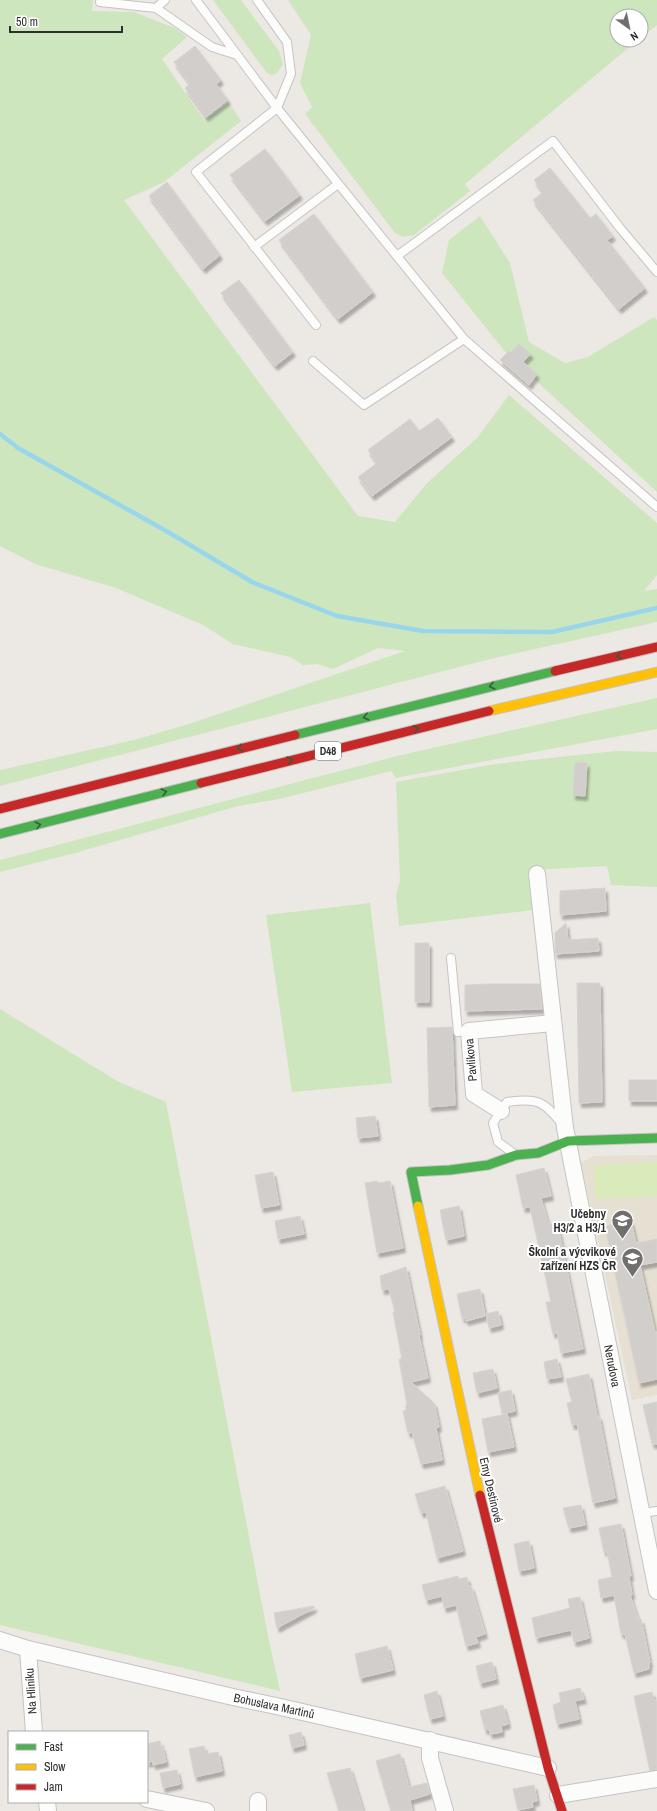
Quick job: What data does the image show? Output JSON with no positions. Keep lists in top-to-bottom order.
{
  "streets": {
    "main road": ["D48", "Emy Destinové"],
    "street": [
      "Pavlíkova",
      "Nerudova",
      "Na Hliníku",
      "Bohuslava Martinů"
    ]
  },
  "crossings": [
    ["Pavlíkova", "Nerudova"],
    ["Pavlíkova", "Emy Destinové"],
    ["Nerudova", "Emy Destinové"],
    ["Emy Destinové", "Bohuslava Martinů"],
    ["Na Hliníku", "Bohuslava Martinů"]
  ],
  "places": {
    "school or university": ["Učebny H3/2 a H3/1", "Školní a výcvikové zařízení HZS ČR"]
  },
  "legend": ["Fast", "Slow", "Jam"],
  "scale_bar": "50 m",
  "north": "bottom right"
}
